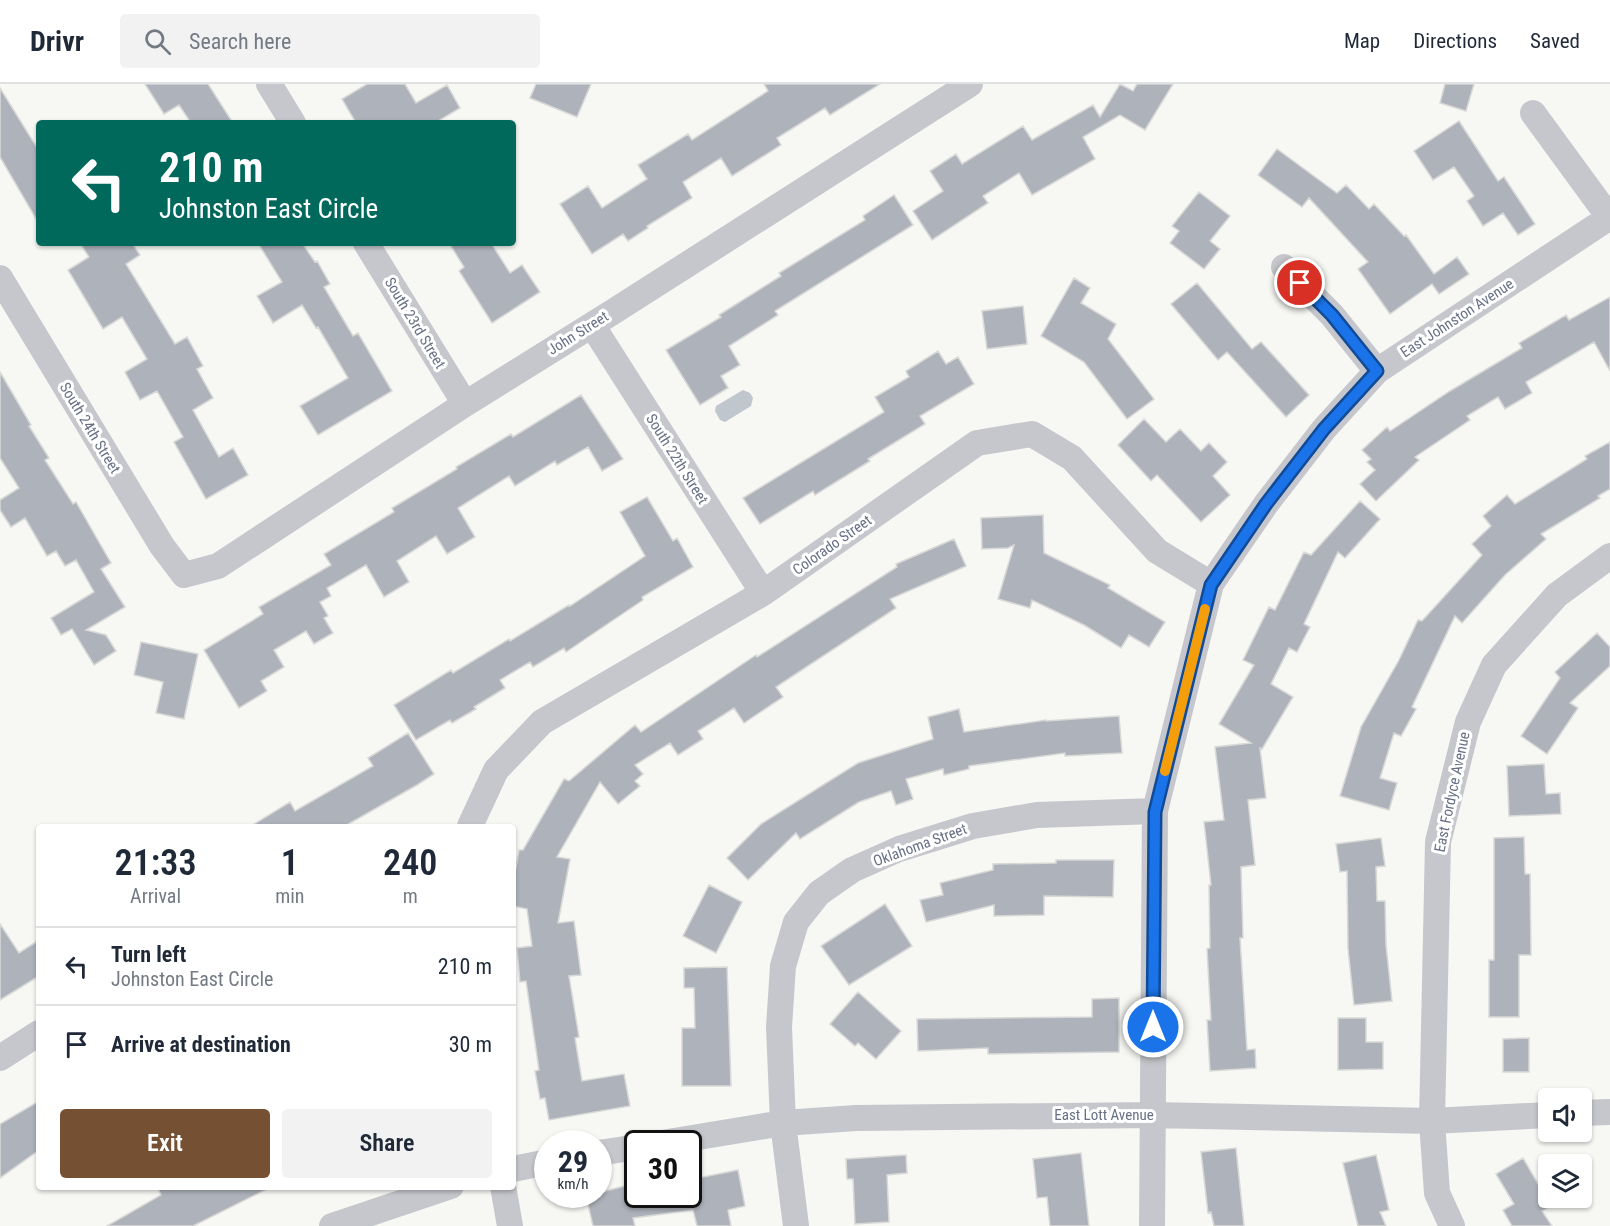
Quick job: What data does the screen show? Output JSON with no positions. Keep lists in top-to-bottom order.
{
  "streets": {
    "street": [
      "East Johnston Avenue",
      "South 23rd Street",
      "John Street",
      "South 24th Street",
      "South 22th Street",
      "Colorado Street",
      "East Fordyce Avenue",
      "Oklahoma Street",
      "East Lott Avenue"
    ]
  },
  "crossings": [
    ["East Johnston Avenue", "Colorado Street"],
    ["East Johnston Avenue", "Oklahoma Street"],
    ["East Johnston Avenue", "East Lott Avenue"],
    ["South 23rd Street", "John Street"],
    ["John Street", "South 24th Street"],
    ["John Street", "South 22th Street"],
    ["South 22th Street", "Colorado Street"],
    ["East Fordyce Avenue", "East Lott Avenue"],
    ["Oklahoma Street", "East Lott Avenue"]
  ],
  "page": {
    "header": "Drivr",
    "search": "Search here",
    "nav": ["Map", "Directions", "Saved"],
    "turn": ["210 m", "Johnston East Circle"],
    "eta": [
      "21:33",
      "Arrival",
      "1",
      "min",
      "240",
      "m"
    ],
    "list": [
      {
        "name": "Turn left",
        "note": "Johnston East Circle",
        "value": "210 m"
      },
      {
        "name": "Arrive at destination",
        "value": "30 m"
      }
    ],
    "buttons": ["Exit", "Share"],
    "speed": "29 km/h",
    "limit": "30"
  }
}
